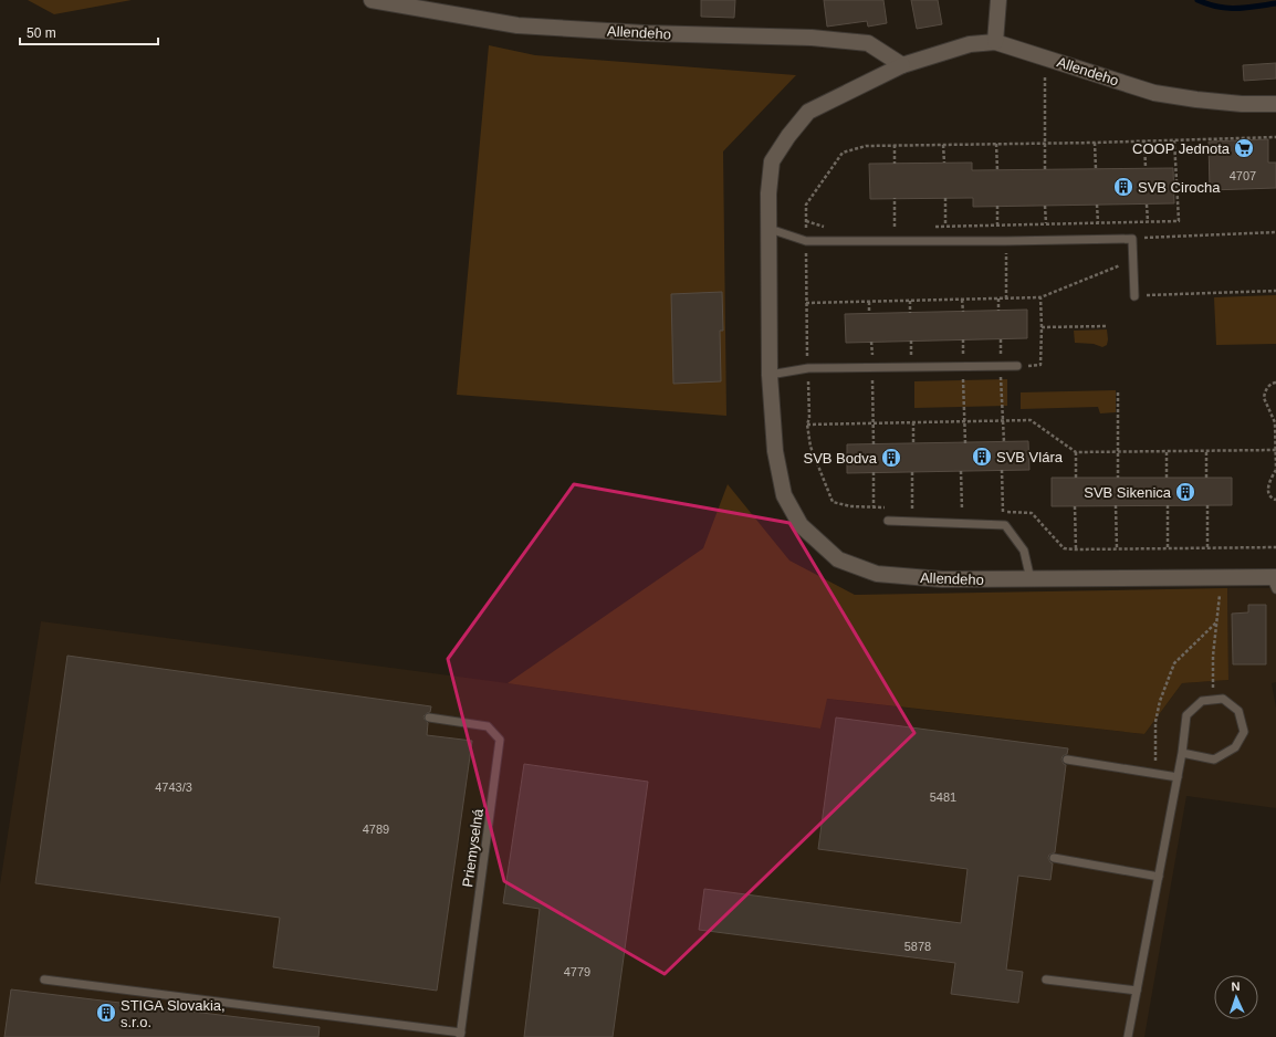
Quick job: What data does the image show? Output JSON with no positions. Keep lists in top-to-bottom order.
{
  "streets": {
    "street": ["Allendeho"],
    "lane": ["Priemyselná"]
  },
  "places": {
    "supermarket": ["COOP Jednota"],
    "building": [
      "SVB Cirocha",
      "SVB Vlára",
      "SVB Bodva",
      "SVB Sikenica",
      "STIGA Slovakia, s.r.o."
    ]
  },
  "house_numbers": [
    "4707",
    "4743/3",
    "5481",
    "4789",
    "5878",
    "4779"
  ],
  "scale_bar": "50 m",
  "north": "top"
}
